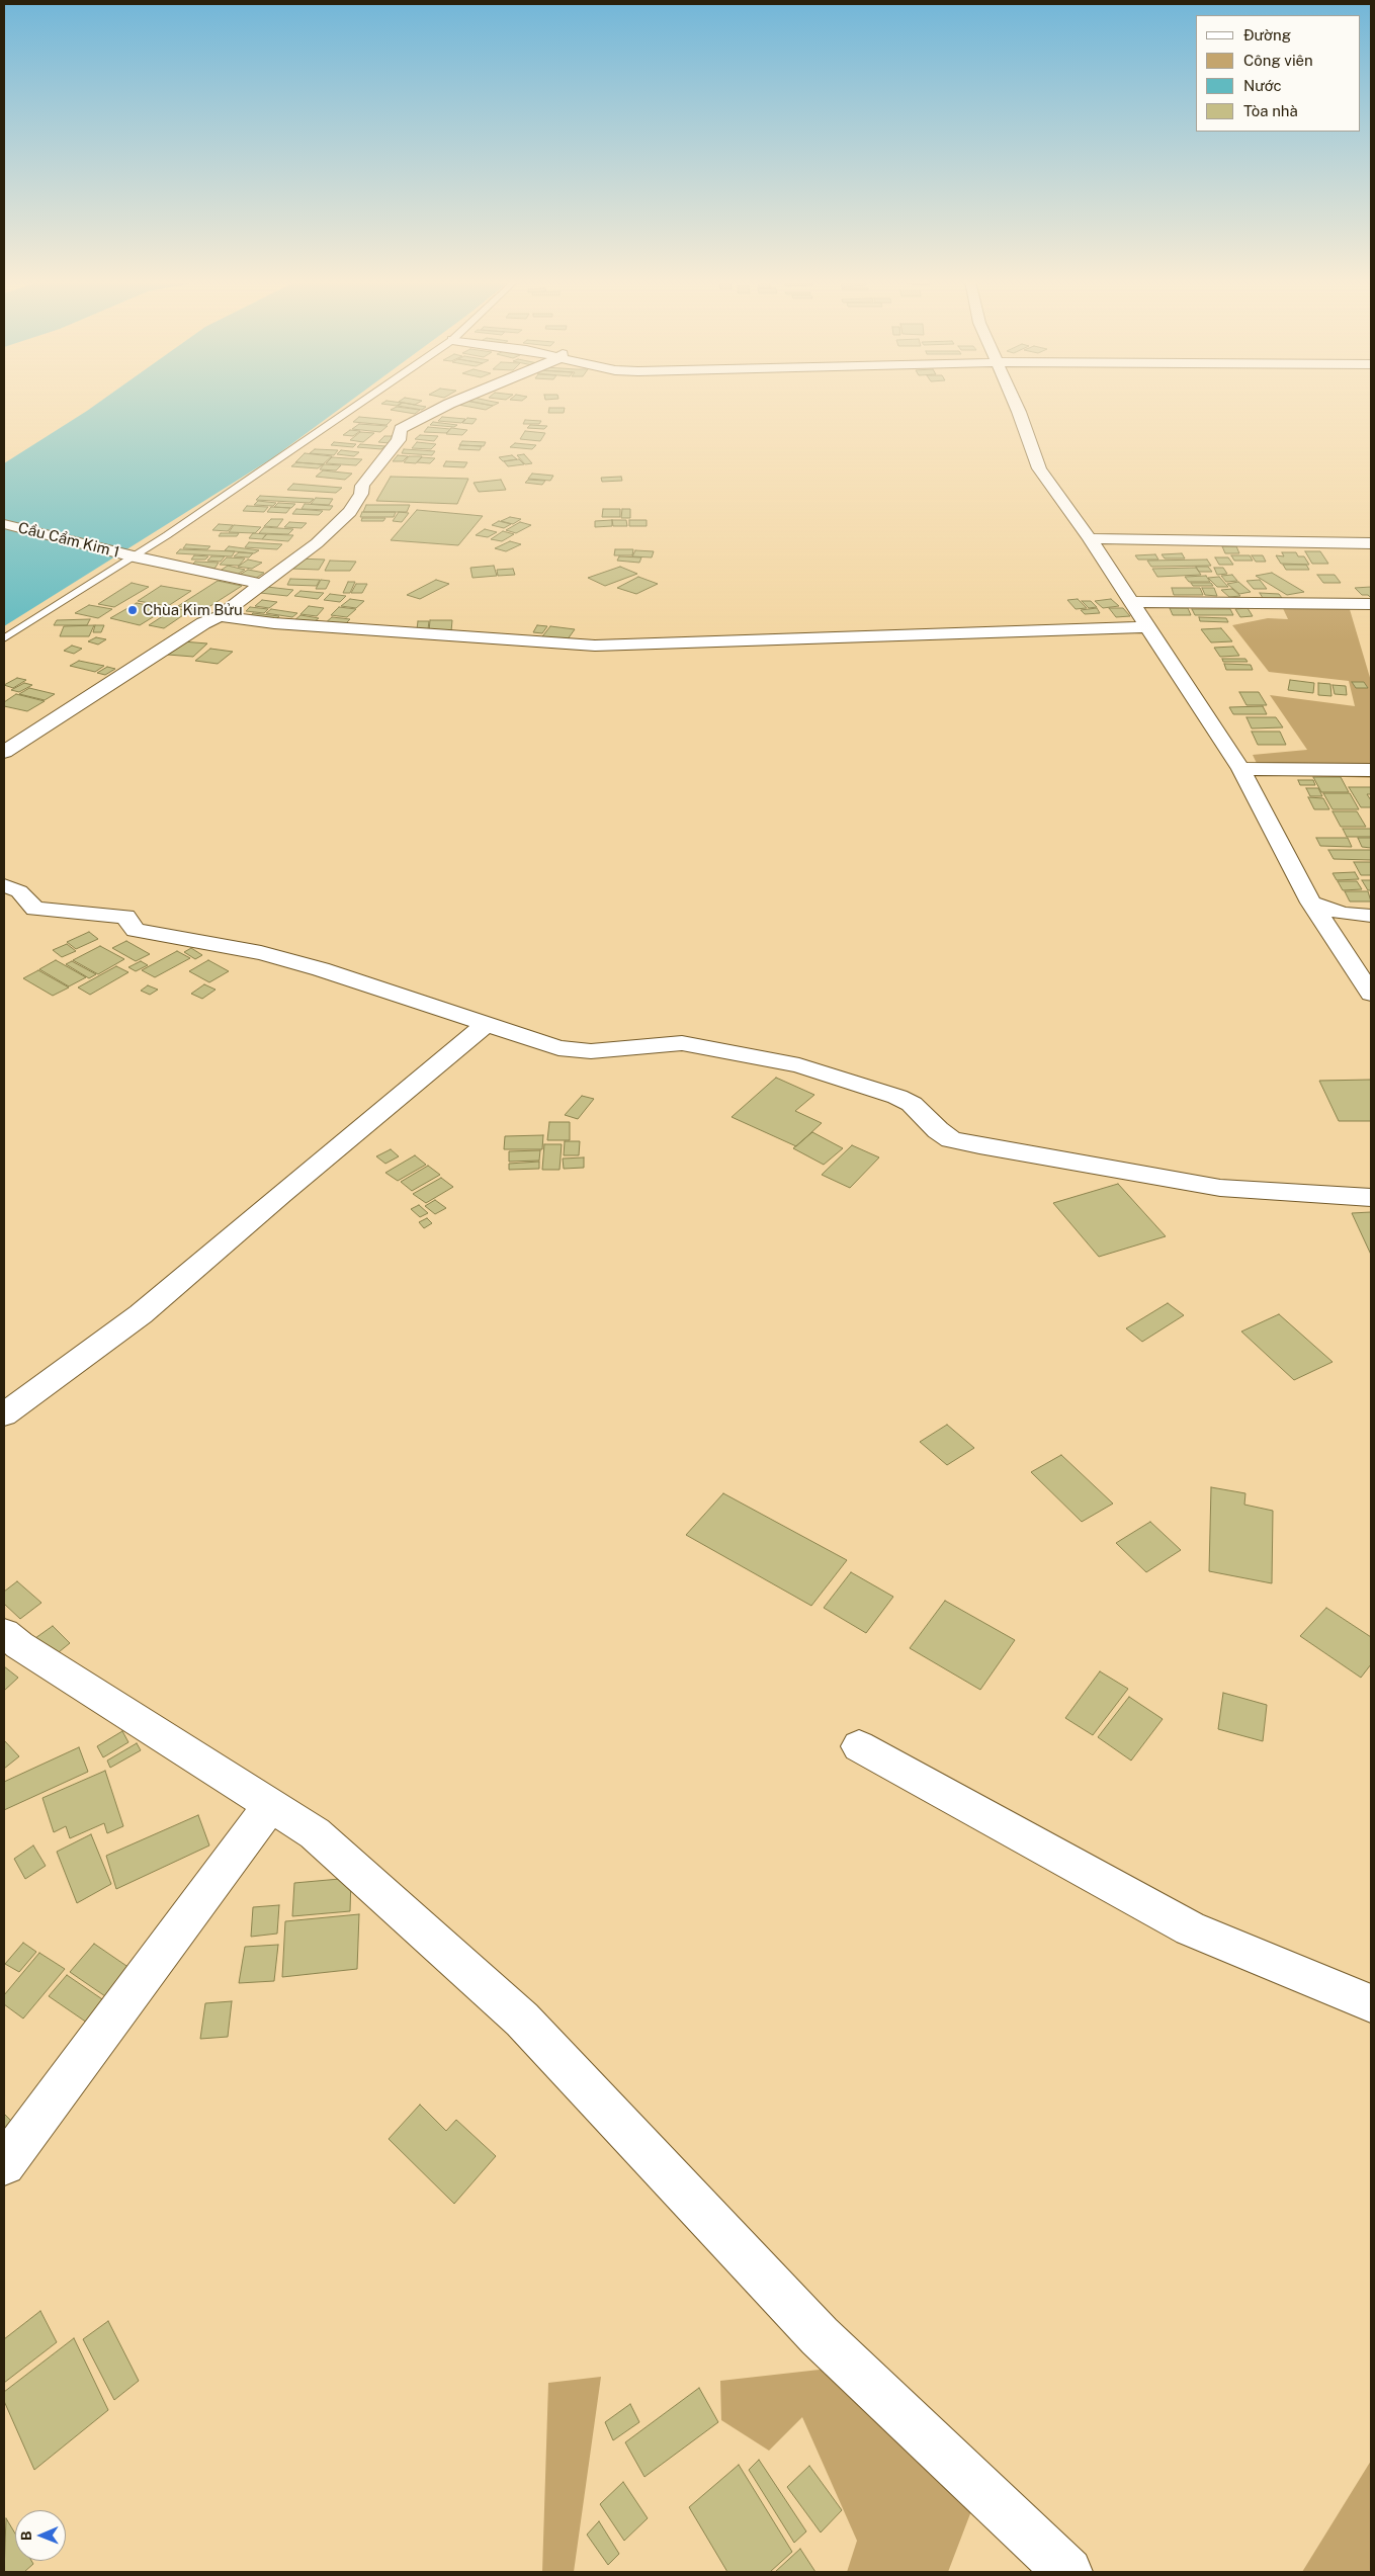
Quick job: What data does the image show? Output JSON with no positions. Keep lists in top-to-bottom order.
{
  "streets": {
    "street": ["Cầu Cẩm Kim 1"]
  },
  "places": ["Chùa Kim Bửu"],
  "legend": [
    "Đường",
    "Công viên",
    "Nước",
    "Tòa nhà"
  ],
  "north": "left"
}
